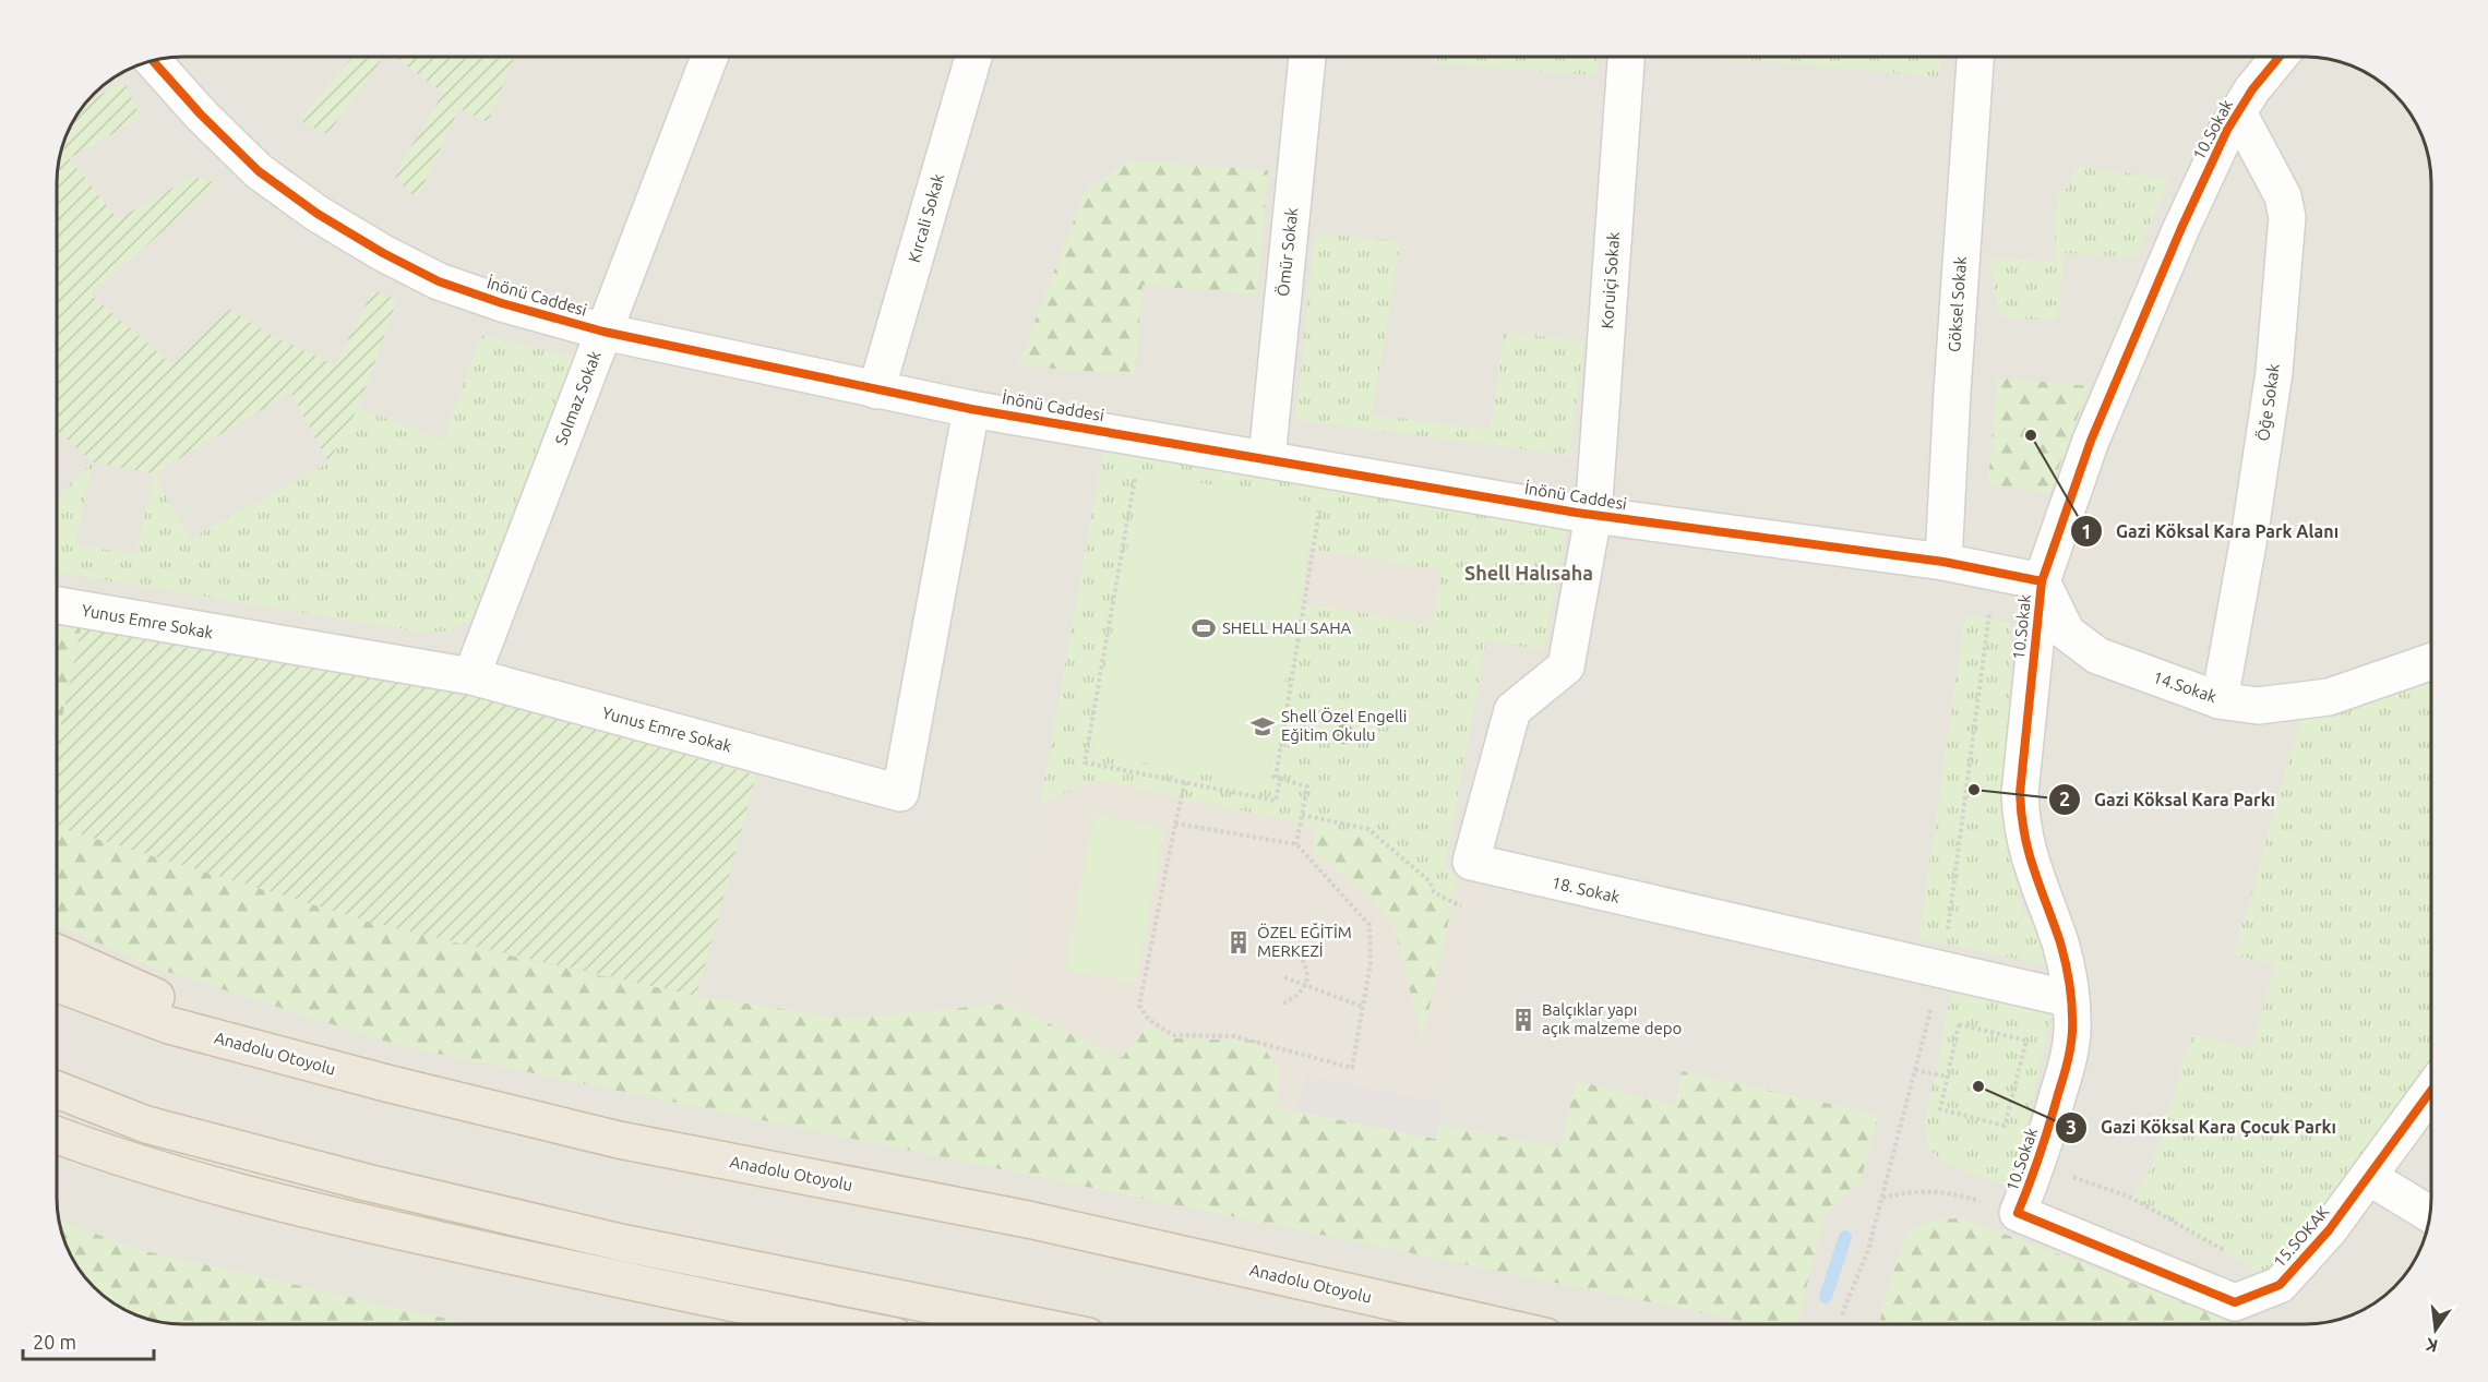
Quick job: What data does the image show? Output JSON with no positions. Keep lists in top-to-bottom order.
{
  "streets": {
    "highway": ["Anadolu Otoyolu"],
    "street": [
      "10.Sokak",
      "Kırcali Sokak",
      "Ömür Sokak",
      "Koruiçi Sokak",
      "İnönü Caddesi",
      "Göksel Sokak",
      "Solmaz Sokak",
      "Öğe Sokak",
      "Yunus Emre Sokak",
      "14.Sokak",
      "18. Sokak",
      "15.SOKAK"
    ]
  },
  "crossings": [
    ["10.Sokak", "İnönü Caddesi"],
    ["10.Sokak", "Öğe Sokak"],
    ["10.Sokak", "14.Sokak"],
    ["10.Sokak", "18. Sokak"],
    ["10.Sokak", "15.SOKAK"],
    ["Kırcali Sokak", "İnönü Caddesi"],
    ["Ömür Sokak", "İnönü Caddesi"],
    ["Koruiçi Sokak", "İnönü Caddesi"],
    ["Koruiçi Sokak", "18. Sokak"],
    ["İnönü Caddesi", "Göksel Sokak"],
    ["İnönü Caddesi", "Solmaz Sokak"],
    ["İnönü Caddesi", "Yunus Emre Sokak"],
    ["İnönü Caddesi", "14.Sokak"],
    ["İnönü Caddesi", "18. Sokak"],
    ["Solmaz Sokak", "Yunus Emre Sokak"],
    ["Öğe Sokak", "14.Sokak"]
  ],
  "districts": ["Shell Halısaha"],
  "places": {
    "other": ["Gazi Köksal Kara Park Alanı", "Gazi Köksal Kara Parkı", "Gazi Köksal Kara Çocuk Parkı"],
    "sports": ["SHELL HALI SAHA"],
    "school or university": ["Shell Özel Engelli Eğitim Okulu"],
    "building": ["ÖZEL EĞİTİM MERKEZİ", "Balçıklar yapı açık malzeme depo"]
  },
  "scale_bar": "20 m",
  "north": "bottom"
}
